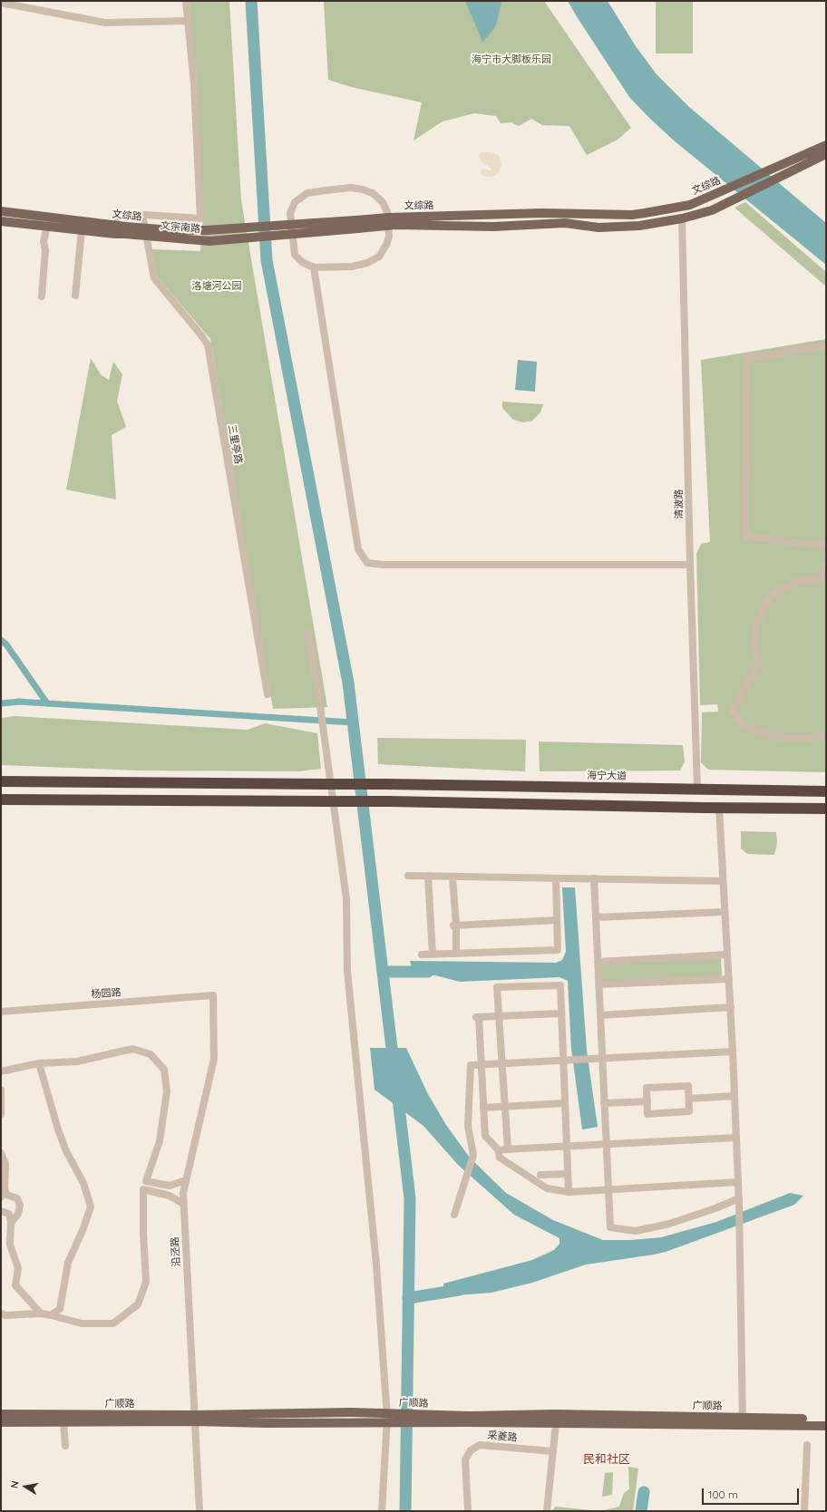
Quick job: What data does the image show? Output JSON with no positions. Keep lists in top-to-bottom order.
{
  "streets": {
    "highway": ["海宁大道"],
    "main road": ["文综路", "文宗南路", "广顺路"],
    "street": [
      "三里亭路",
      "清波路",
      "杨园路",
      "沿泾路",
      "采菱路"
    ]
  },
  "crossings": [
    ["文综路", "文宗南路"],
    ["清波路", "海宁大道"],
    ["杨园路", "沿泾路"],
    ["沿泾路", "广顺路"]
  ],
  "districts": ["民和社区"],
  "parks": ["海宁市大脚板乐园", "洛塘河公园"],
  "scale_bar": "100 m",
  "north": "left"
}
